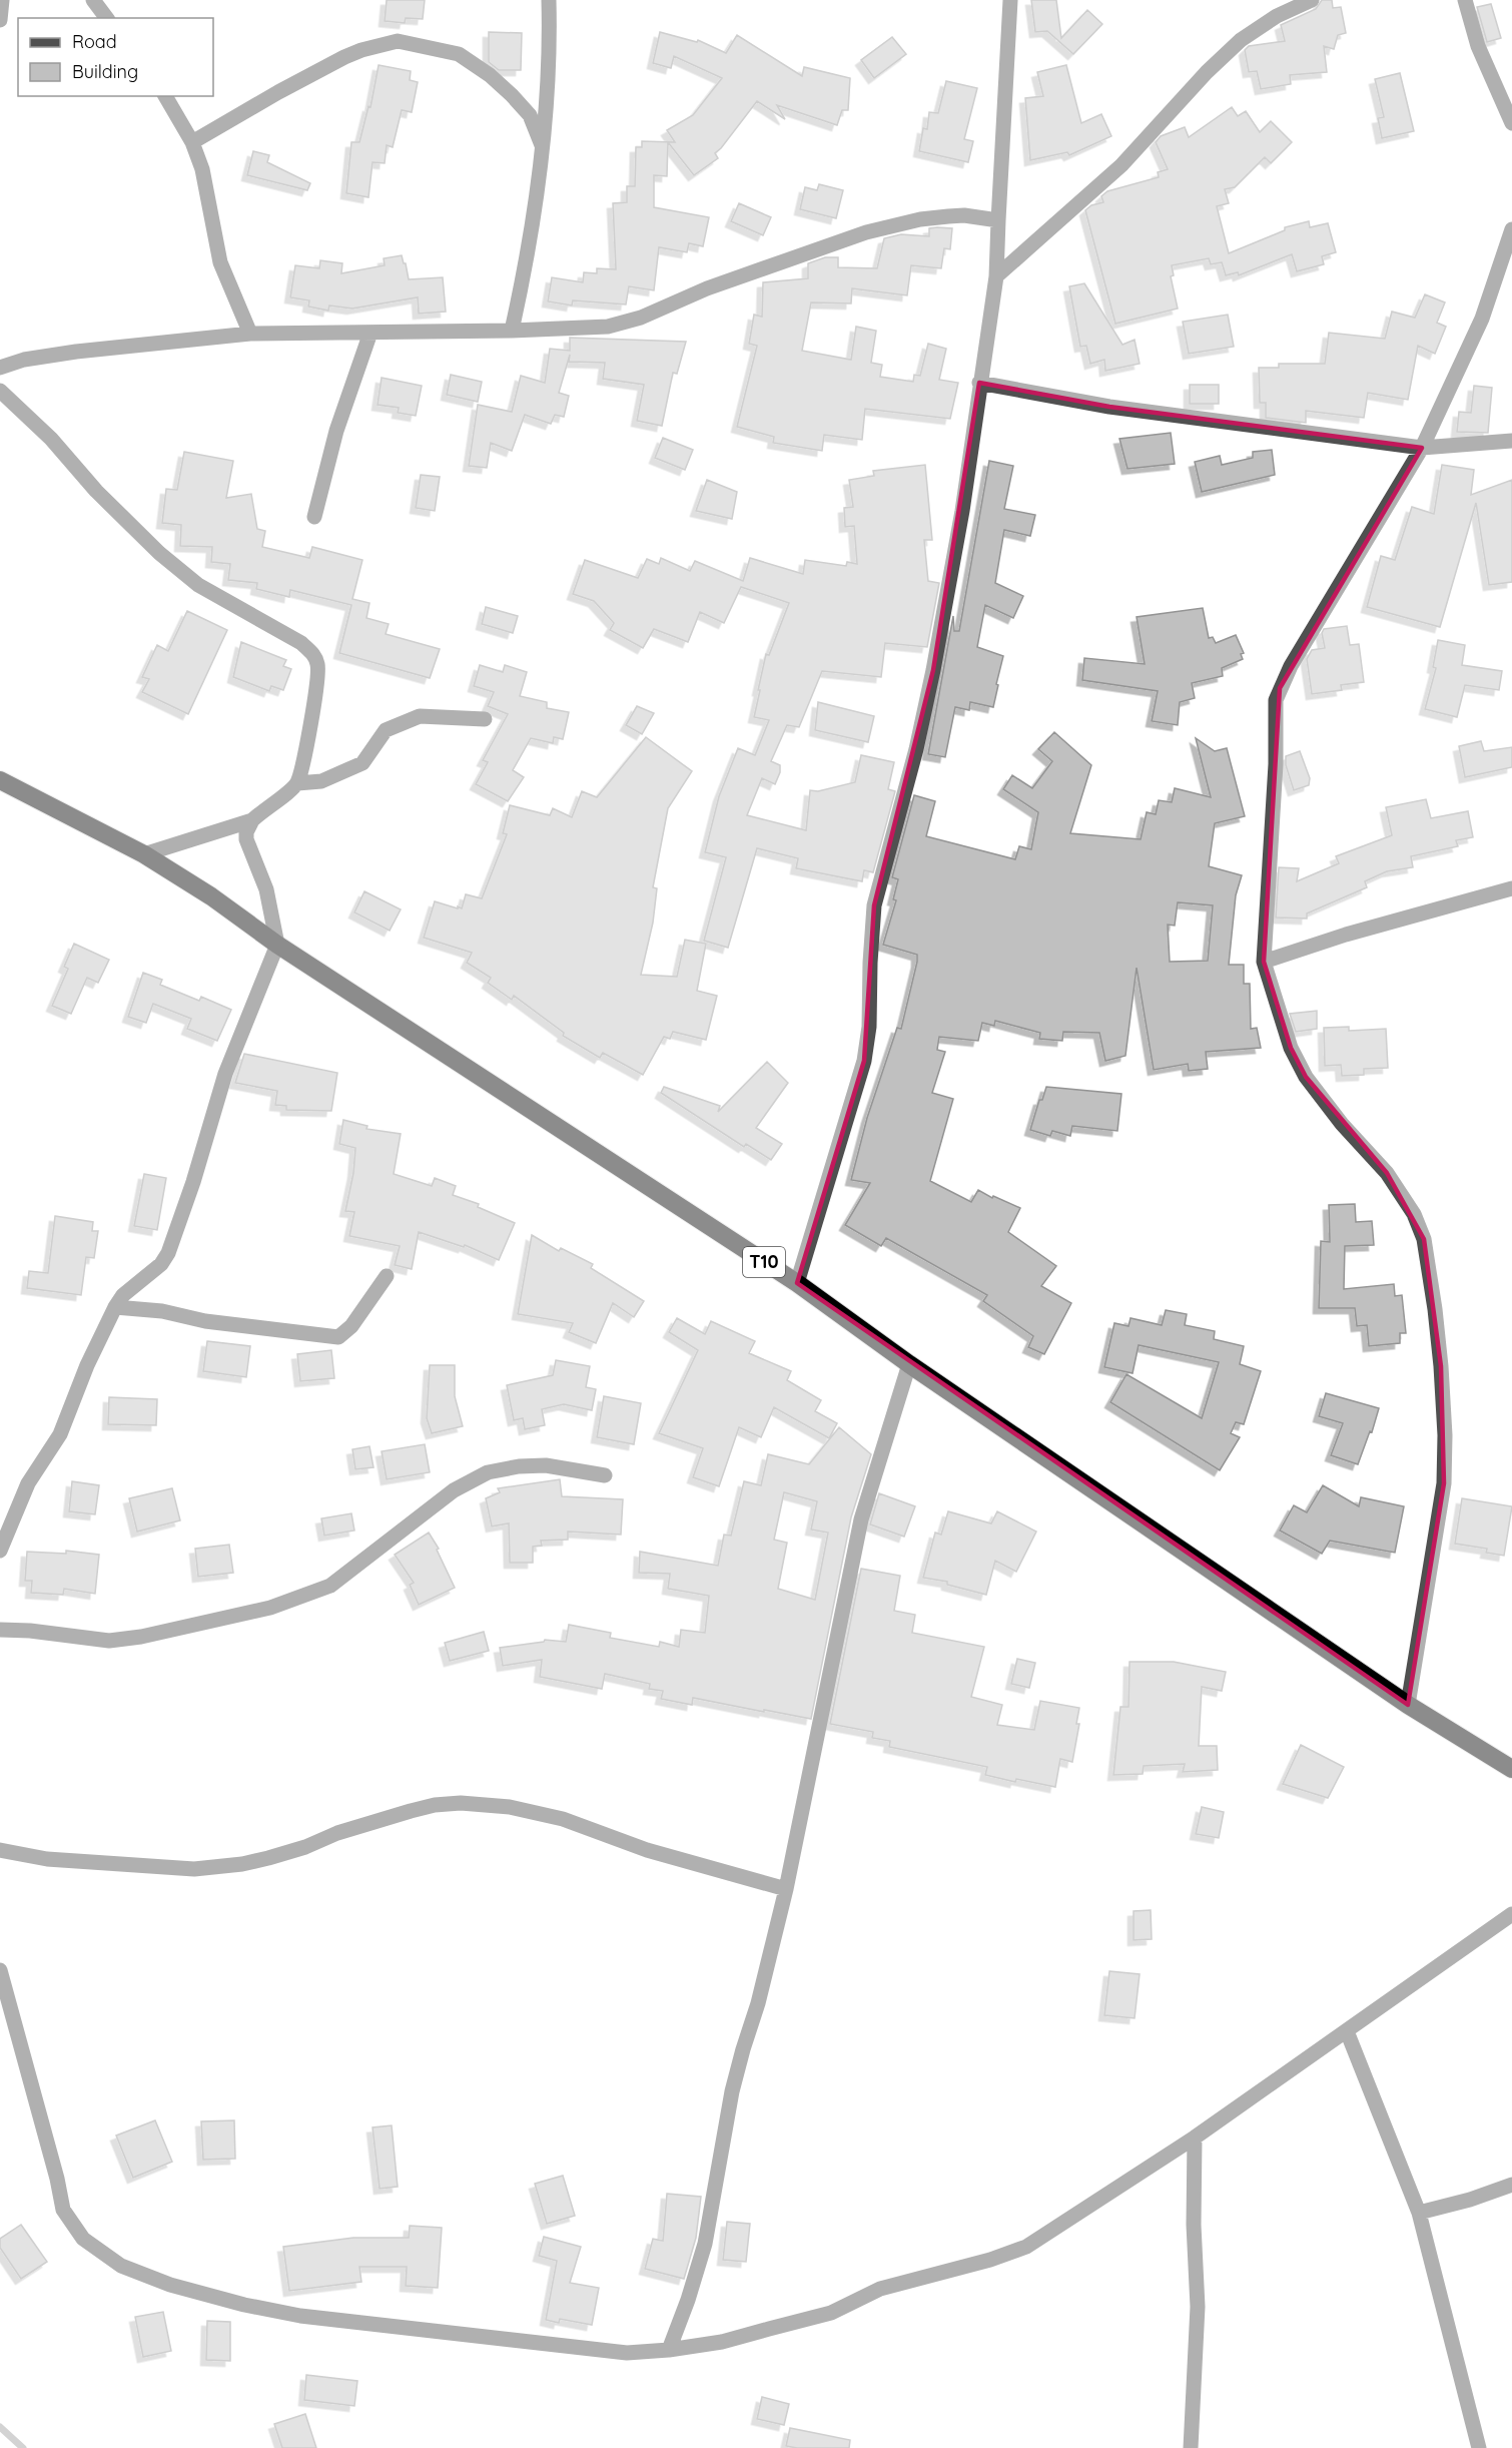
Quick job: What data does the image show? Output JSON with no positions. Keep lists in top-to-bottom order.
{
  "streets": {
    "highway": ["T10"]
  },
  "legend": ["Road", "Building"]
}
